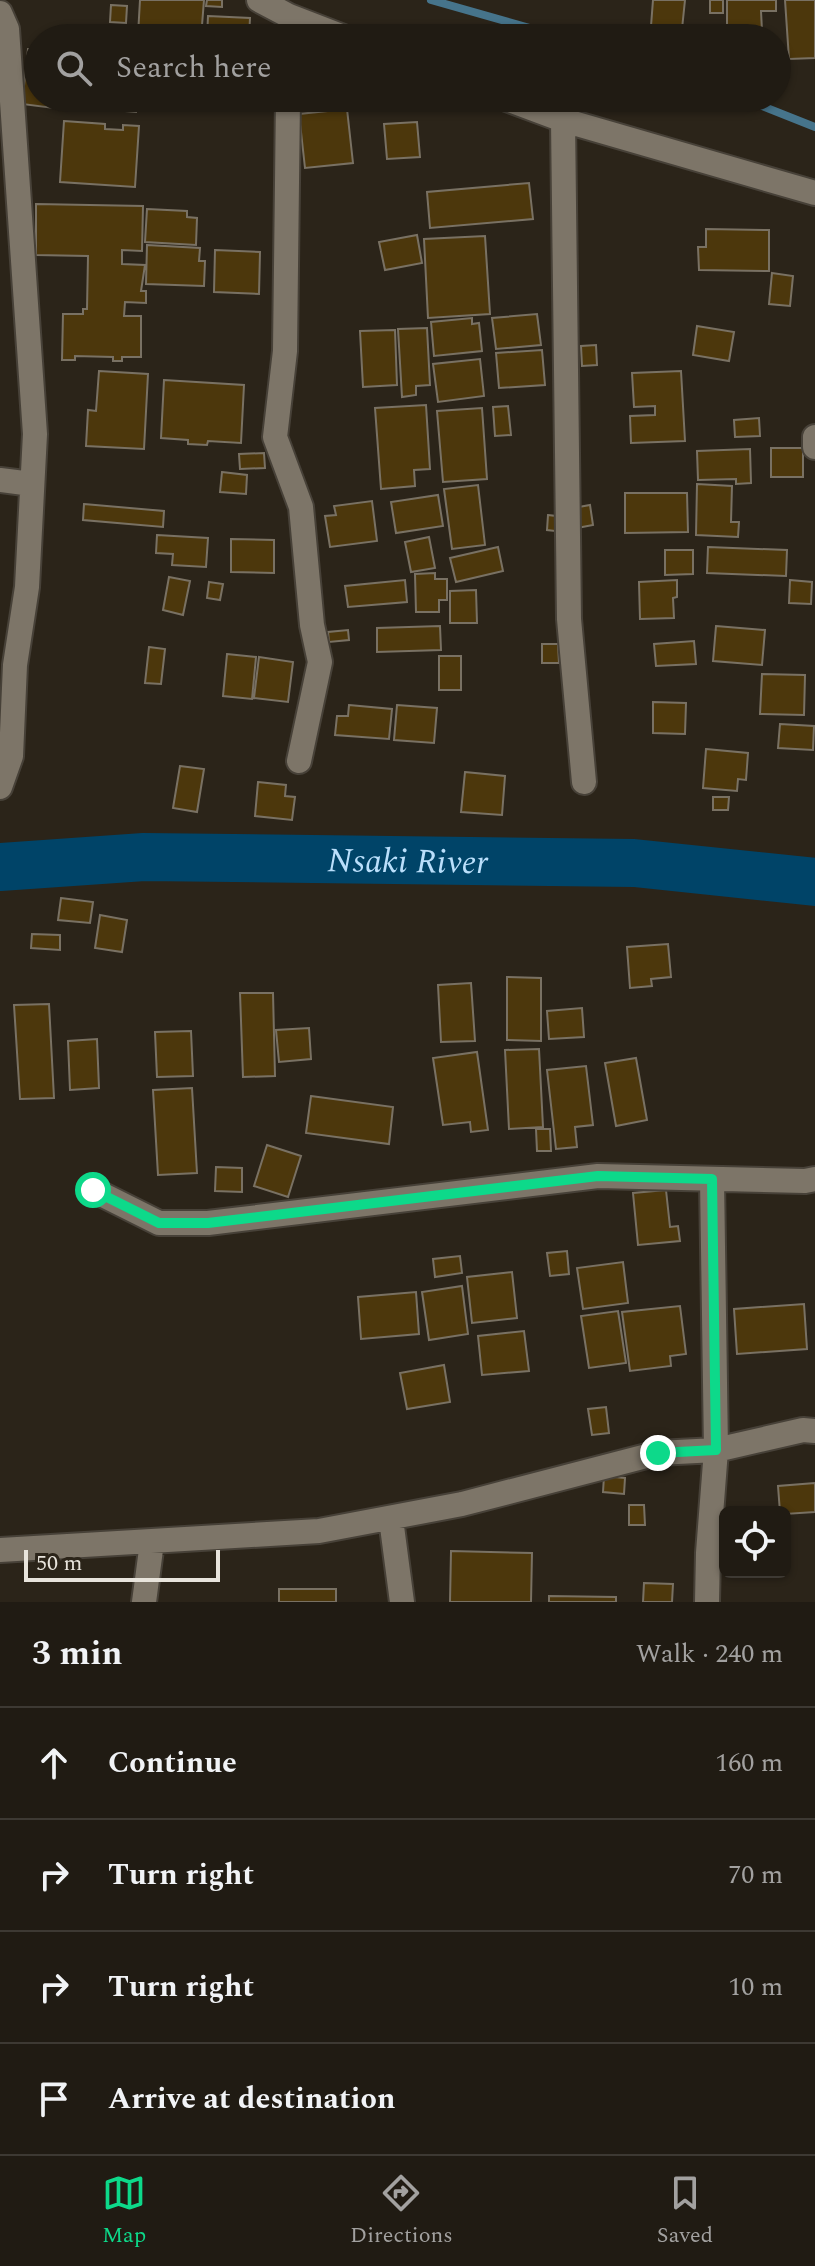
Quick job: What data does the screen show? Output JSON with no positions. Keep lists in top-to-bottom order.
{
  "water": ["Nsaki River"],
  "scale_bar": "50 m",
  "page": {
    "search": "Search here",
    "scale": "50 m",
    "heading": ["3 min", "Walk · 240 m"],
    "list": [
      ["Continue", "160 m"],
      ["Turn right", "70 m"],
      ["Turn right", "10 m"],
      "Arrive at destination"
    ],
    "nav": ["Map", "Directions", "Saved"]
  }
}
